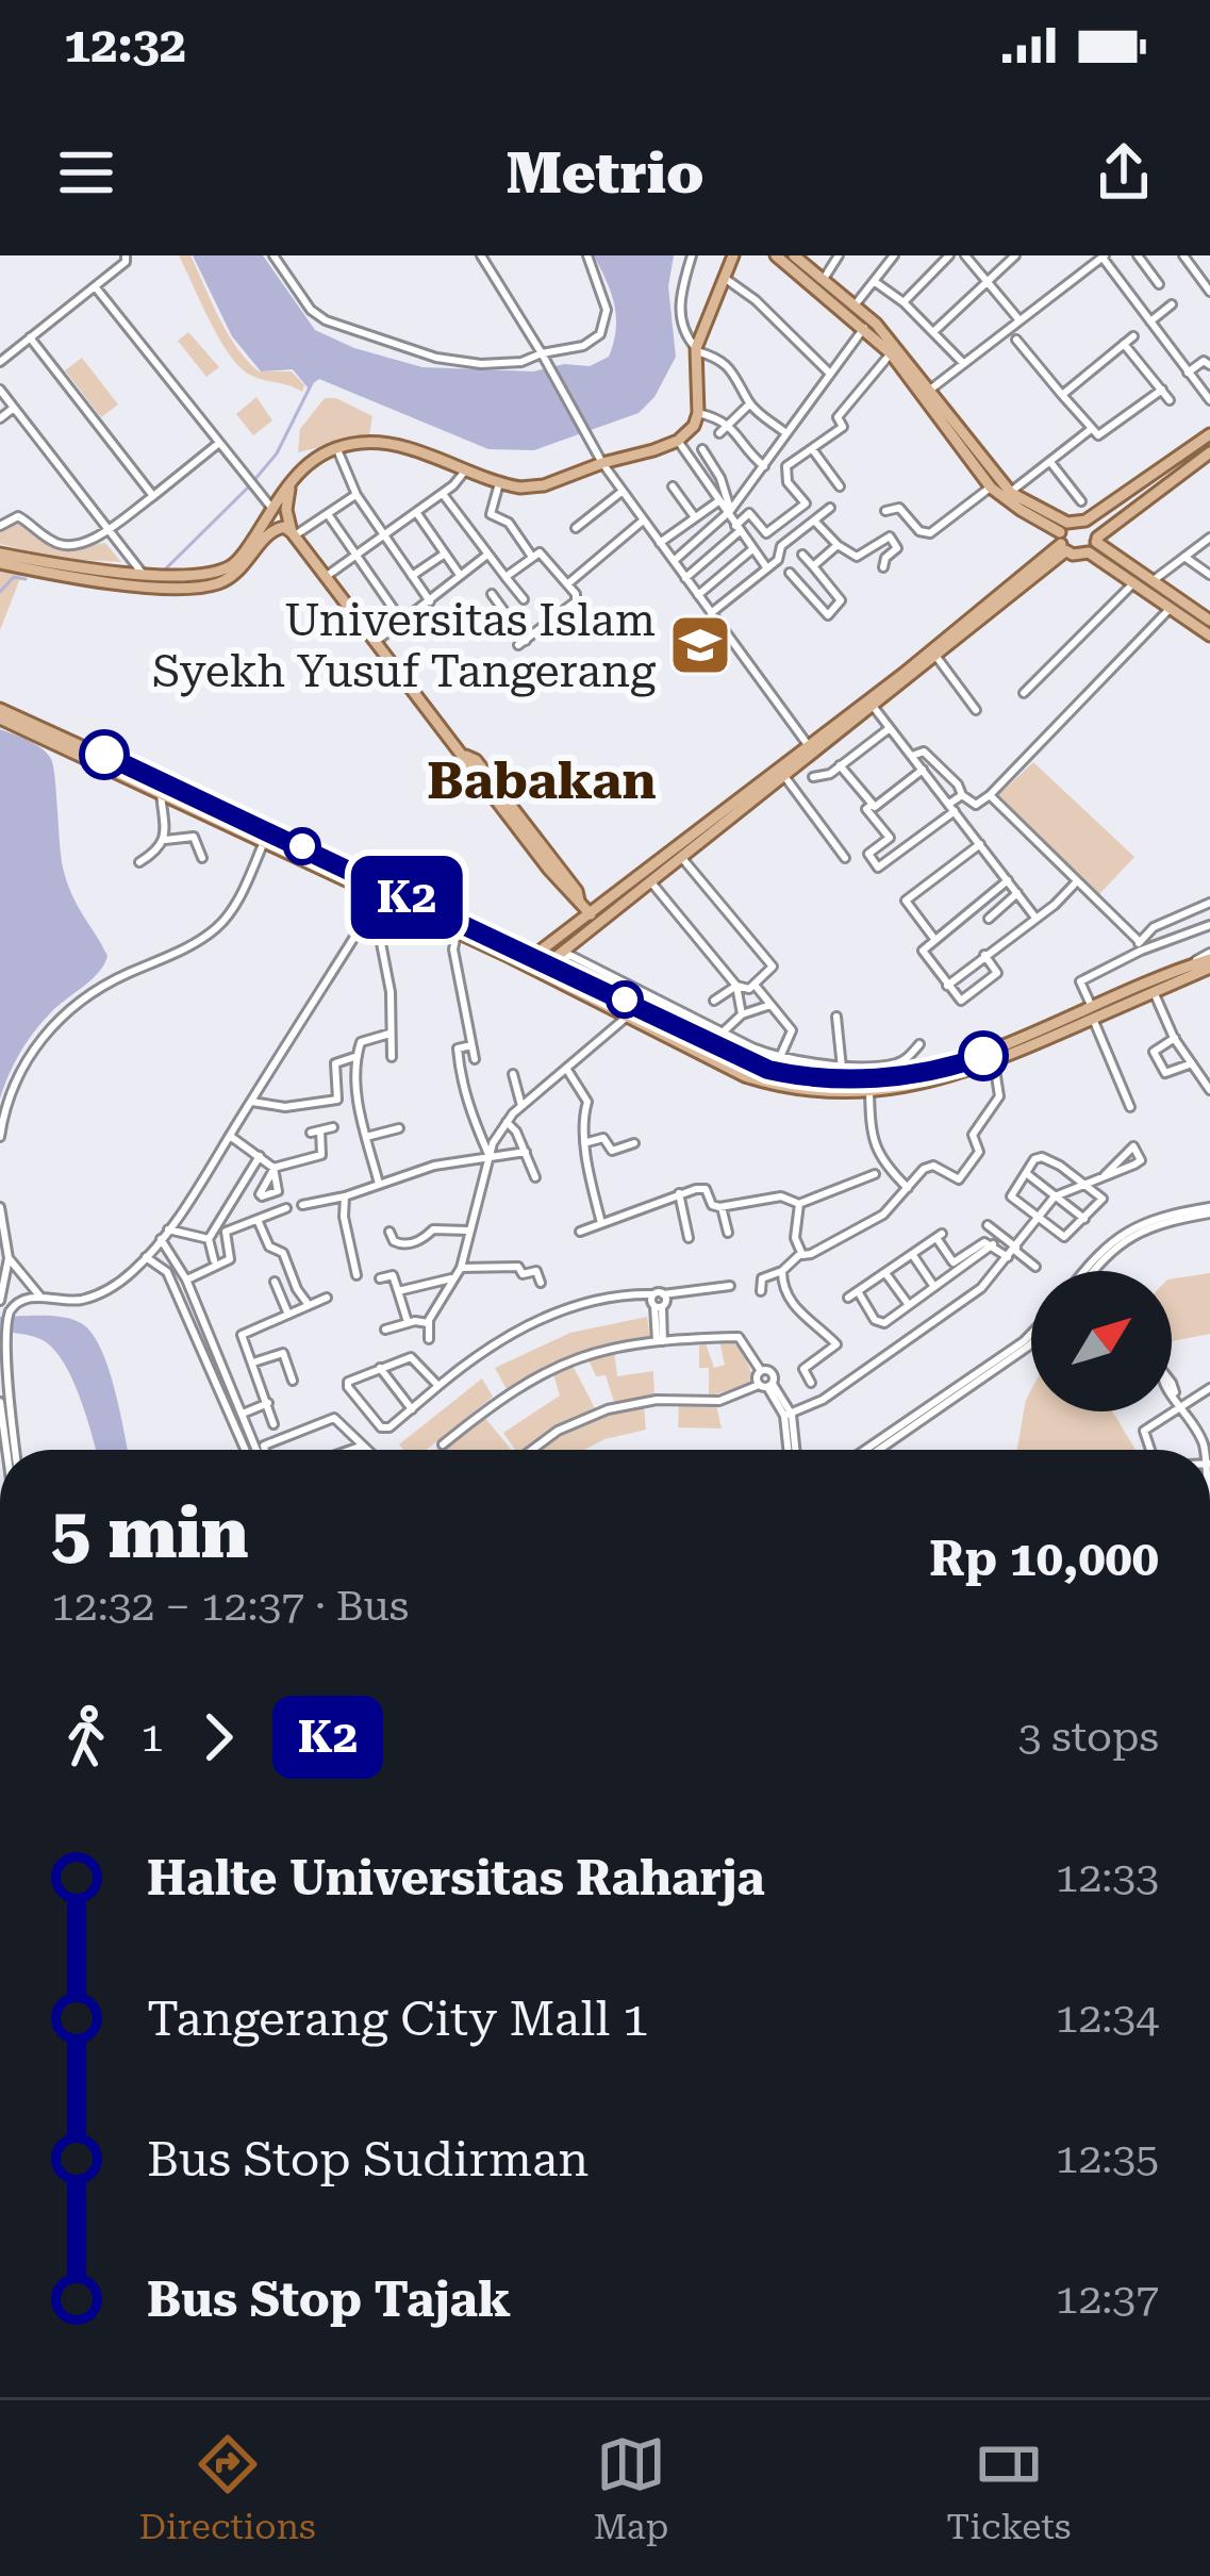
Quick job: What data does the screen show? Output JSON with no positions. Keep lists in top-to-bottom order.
{
  "districts": ["Babakan"],
  "places": {
    "school or university": ["Universitas Islam Syekh Yusuf Tangerang"]
  },
  "lines": ["bus line K2"],
  "north": "top right",
  "page": {
    "status": "12:32",
    "header": "Metrio",
    "on_map": "K2",
    "heading": ["5 min", "12:32 – 12:37 · Bus", "Rp 10,000"],
    "legs": ["1", "K2", "3 stops"],
    "list": [
      {
        "name": "Halte Universitas Raharja",
        "value": "12:33"
      },
      {
        "name": "Tangerang City Mall 1",
        "value": "12:34"
      },
      {
        "name": "Bus Stop Sudirman",
        "value": "12:35"
      },
      {
        "name": "Bus Stop Tajak",
        "value": "12:37"
      }
    ],
    "tabs": ["Directions", "Map", "Tickets"]
  }
}
